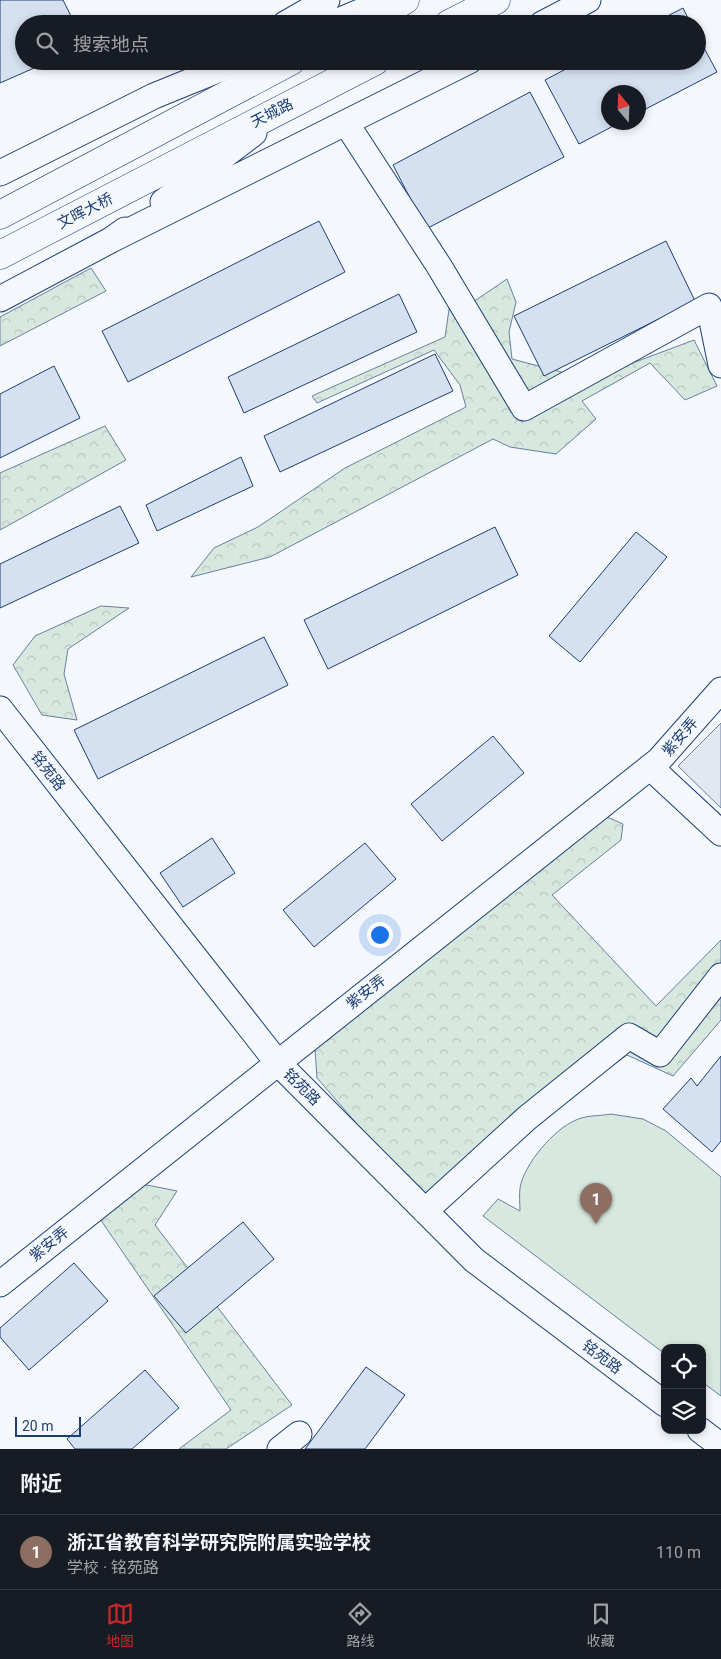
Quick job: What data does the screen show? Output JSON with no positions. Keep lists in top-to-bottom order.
{
  "streets": {
    "main road": ["天城路", "文晖大桥"],
    "street": ["紫安弄", "铭苑路"]
  },
  "crossings": [
    ["天城路", "文晖大桥"],
    ["紫安弄", "铭苑路"]
  ],
  "scale_bar": "20 m",
  "north": "top",
  "page": {
    "search": "搜索地点",
    "pins": "1",
    "scale": "20 m",
    "heading": "附近",
    "list": [
      {
        "mark": "1",
        "name": "浙江省教育科学研究院附属实验学校",
        "note": "学校 · 铭苑路",
        "value": "110 m"
      }
    ],
    "nav": ["地图", "路线", "收藏"]
  }
}
